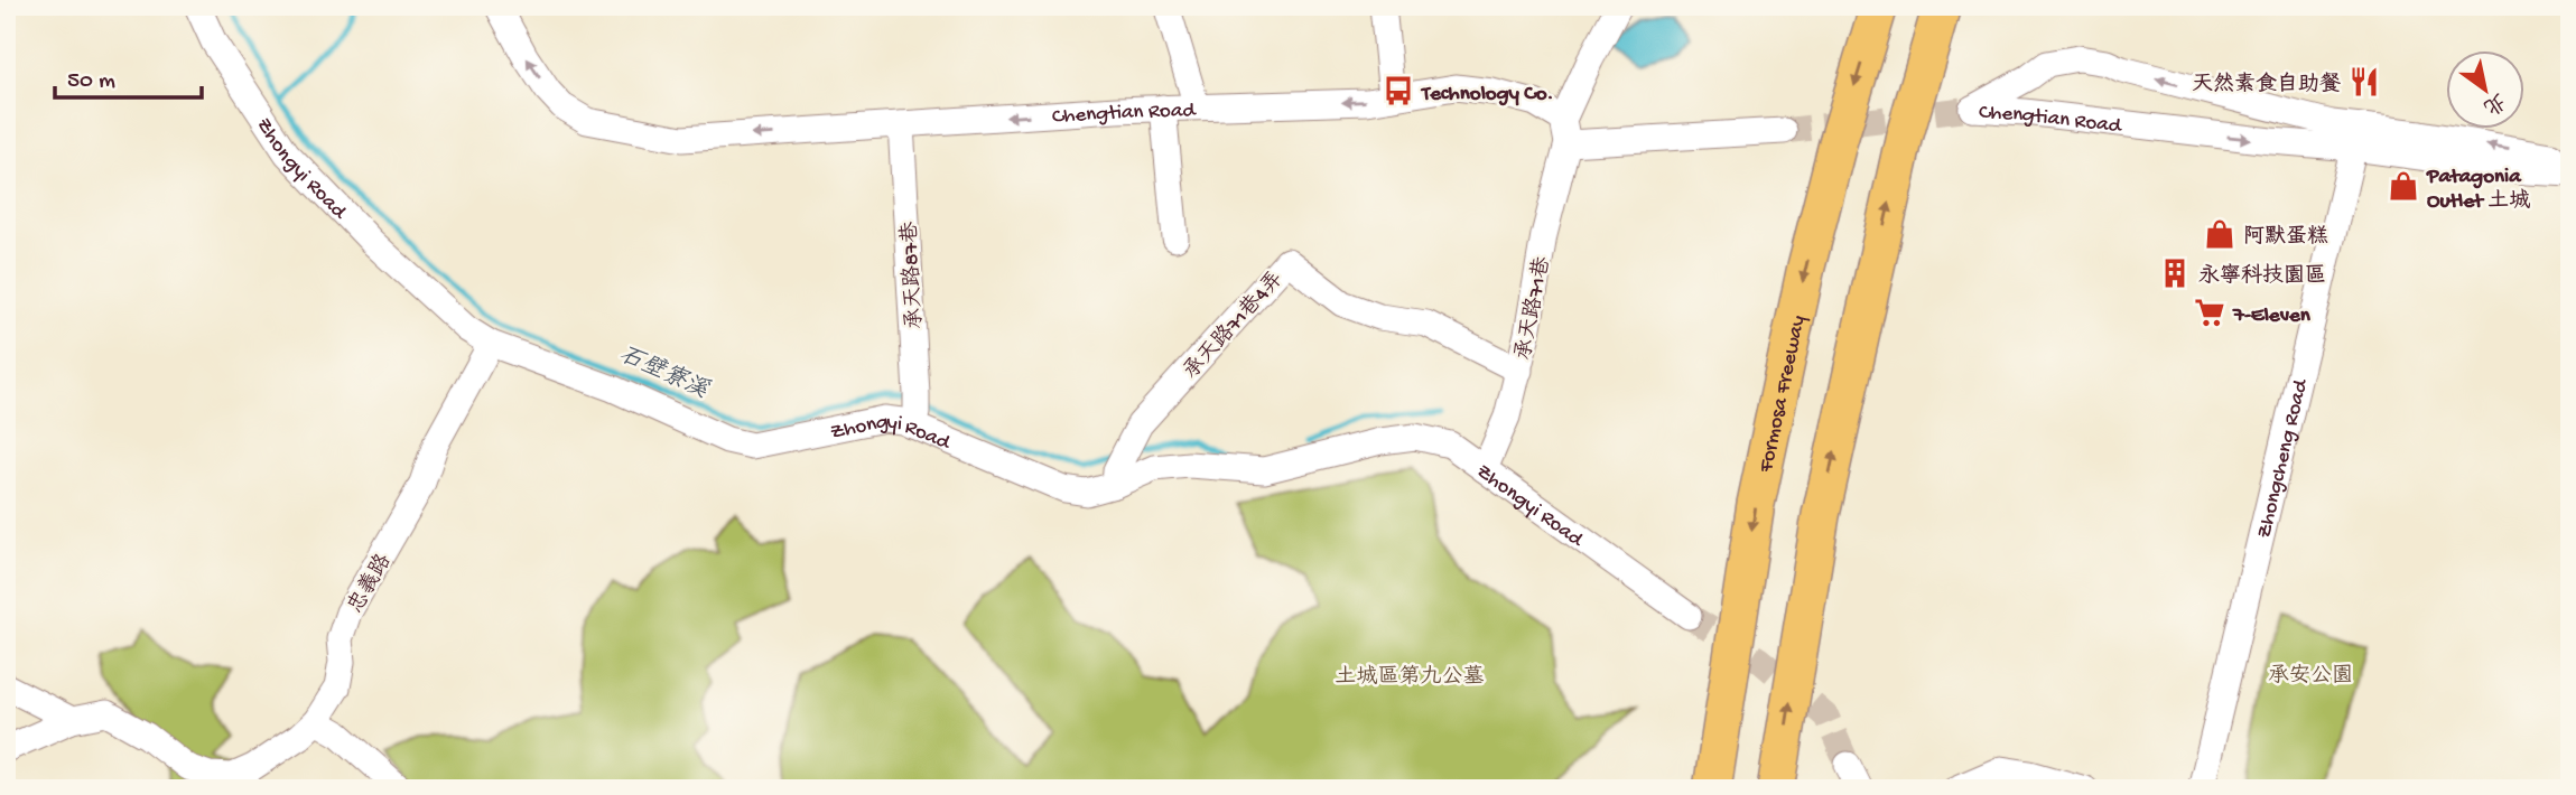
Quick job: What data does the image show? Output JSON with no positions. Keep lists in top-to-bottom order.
{
  "streets": {
    "highway": ["Formosa Freeway"],
    "street": [
      "Chengtian Road",
      "Zhongyi Road",
      "承天路87巷",
      "承天路71巷",
      "承天路71巷4弄",
      "Zhongcheng Road",
      "忠義路"
    ]
  },
  "crossings": [
    ["Chengtian Road", "承天路87巷"],
    ["Chengtian Road", "承天路71巷"],
    ["Chengtian Road", "Zhongcheng Road"],
    ["Zhongyi Road", "承天路87巷"],
    ["Zhongyi Road", "承天路71巷"],
    ["Zhongyi Road", "承天路71巷4弄"],
    ["Zhongyi Road", "忠義路"],
    ["承天路71巷", "承天路71巷4弄"]
  ],
  "water": ["石壁寮溪"],
  "parks": ["承安公園", "土城區第九公墓"],
  "places": {
    "restaurant": ["天然素食自助餐"],
    "bus stop": ["Technology Co."],
    "shop": ["Patagonia Outlet 土城", "阿默蛋糕"],
    "building": ["永寧科技園區"],
    "supermarket": ["7-Eleven"]
  },
  "scale_bar": "50 m",
  "north": "bottom right"
}
